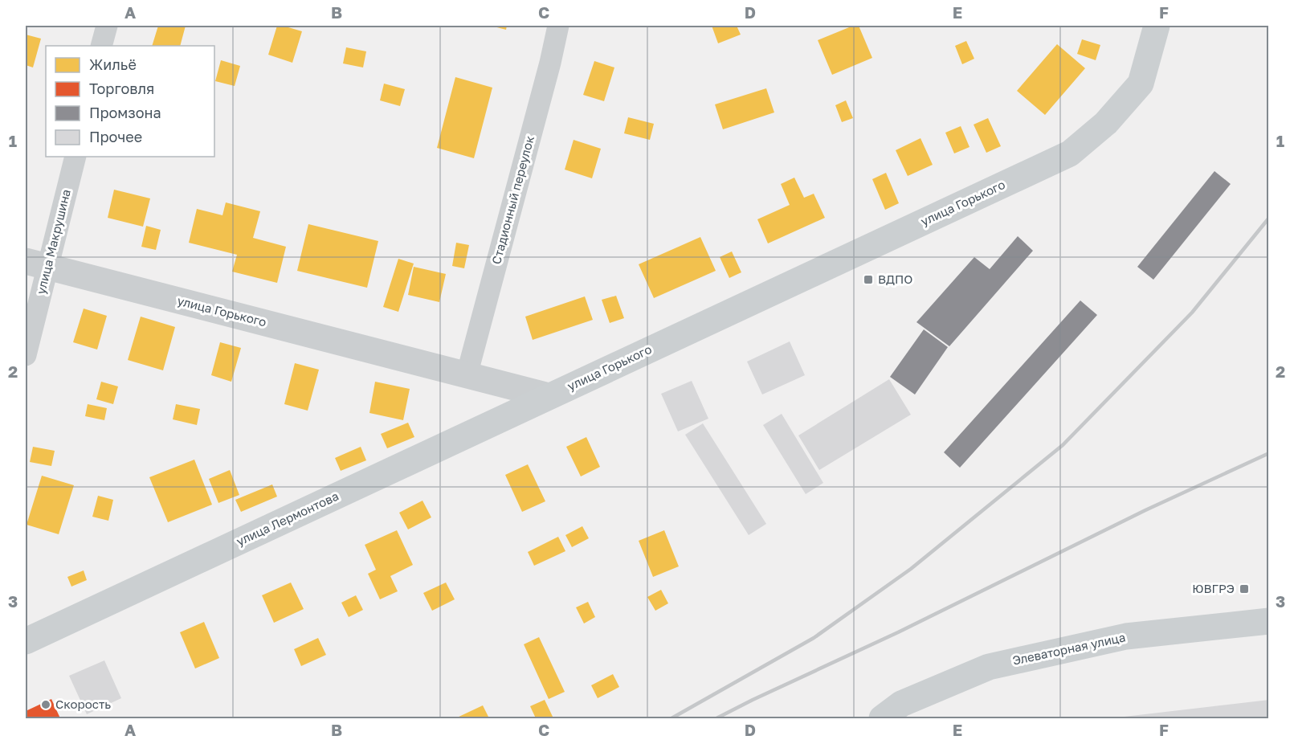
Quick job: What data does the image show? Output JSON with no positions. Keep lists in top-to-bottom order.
{
  "streets": {
    "main road": ["улица Горького", "улица Лермонтова", "Элеваторная улица"],
    "street": ["Стадионный переулок", "улица Макрушина"]
  },
  "crossings": [
    ["Стадионный переулок", "улица Горького"],
    ["улица Горького", "улица Макрушина"],
    ["улица Горького", "улица Лермонтова"]
  ],
  "places": {
    "transit": ["ВДПО", "ЮВГРЭ"],
    "other": ["Скорость"]
  },
  "legend": [
    "Жильё",
    "Торговля",
    "Промзона",
    "Прочее"
  ],
  "grid": {
    "columns": [
      "A",
      "B",
      "C",
      "D",
      "E",
      "F"
    ],
    "rows": ["1", "2", "3"]
  }
}
